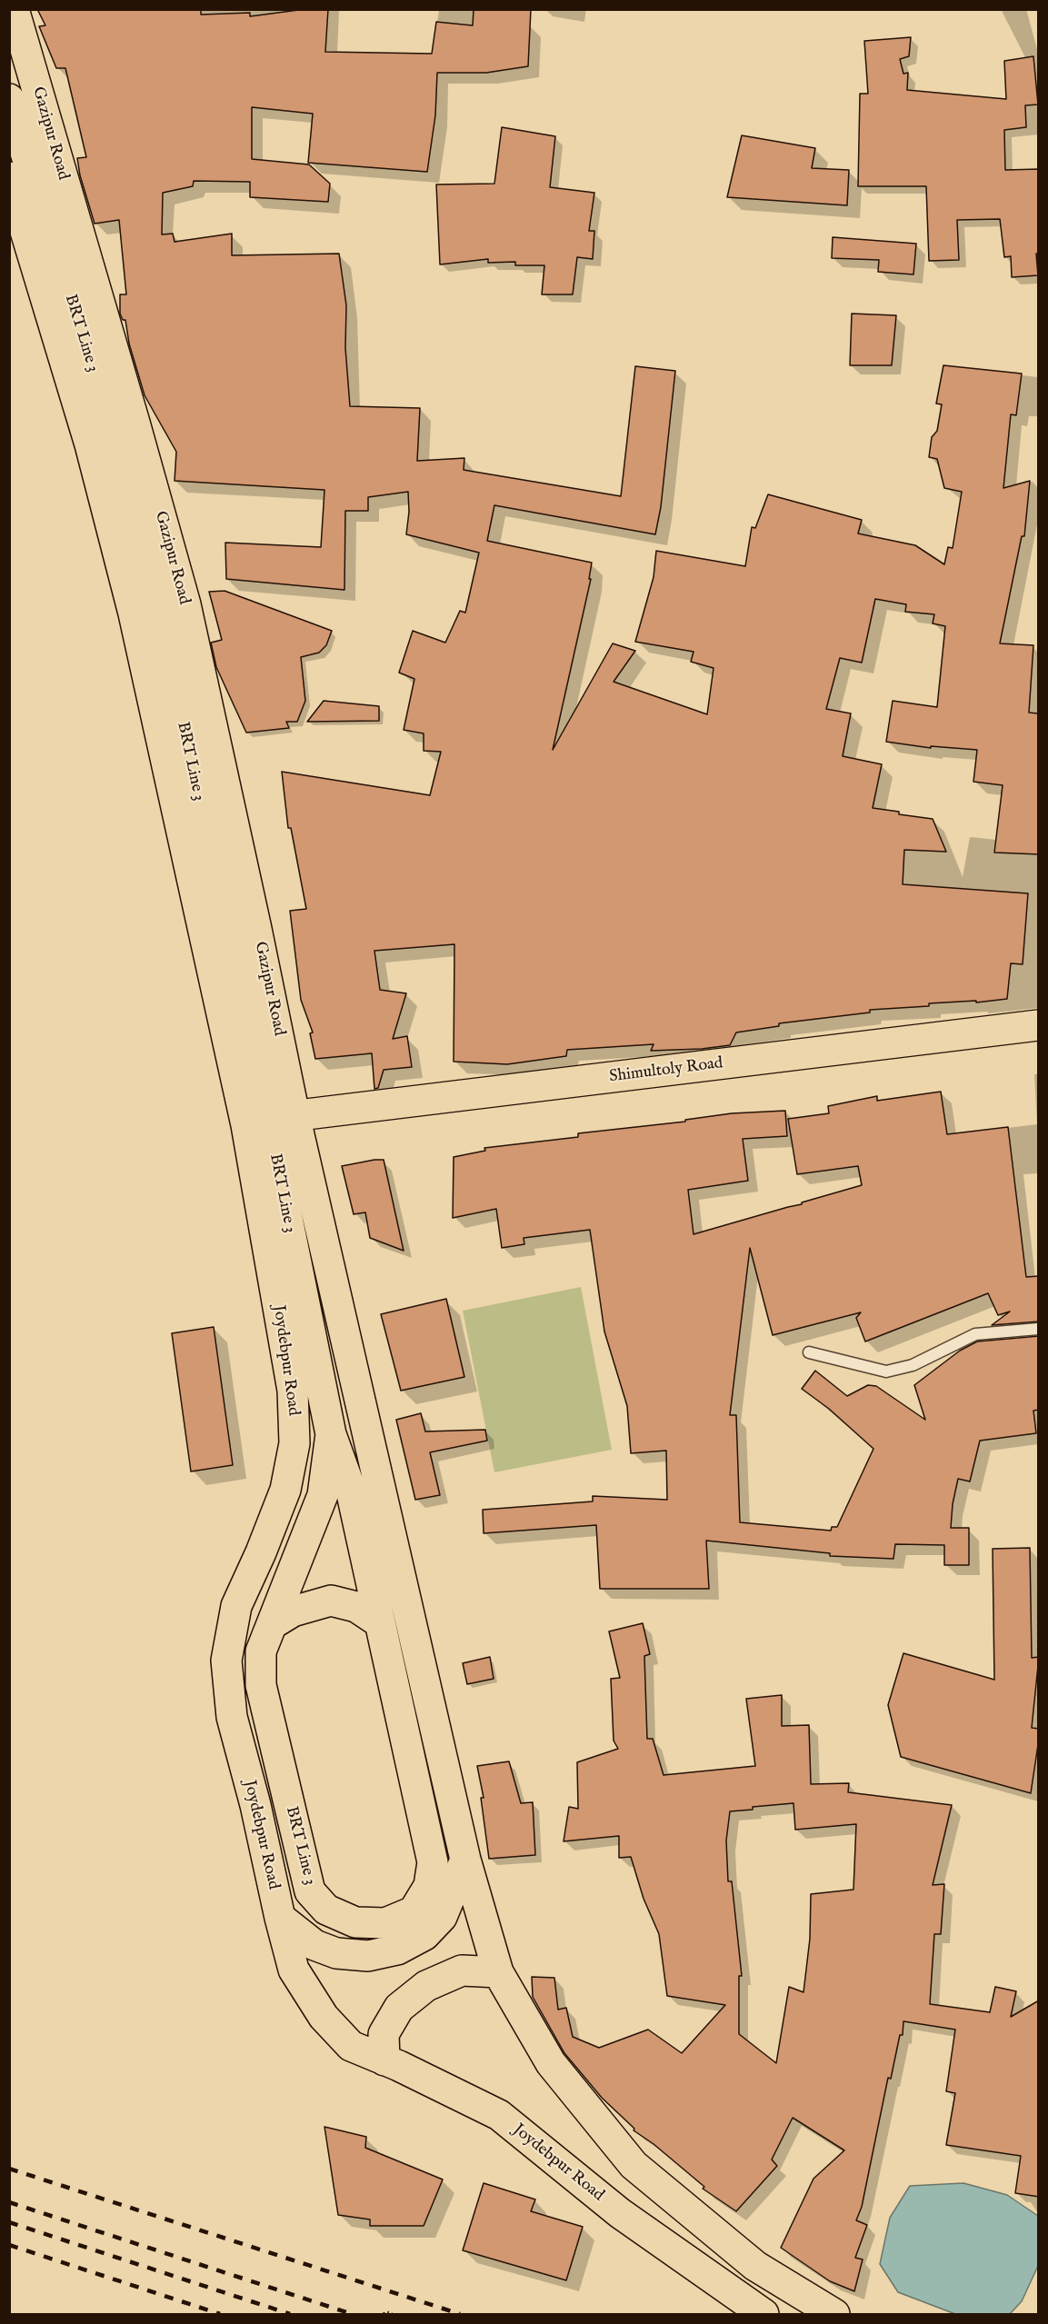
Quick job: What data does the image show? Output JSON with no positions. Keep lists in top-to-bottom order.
{
  "streets": {
    "main road": [
      "Gazipur Road",
      "BRT Line 3",
      "Shimultoly Road",
      "Joydebpur Road"
    ]
  },
  "crossings": [
    ["Gazipur Road", "BRT Line 3"],
    ["Gazipur Road", "Shimultoly Road"],
    ["Gazipur Road", "Joydebpur Road"],
    ["BRT Line 3", "Shimultoly Road"],
    ["BRT Line 3", "Joydebpur Road"],
    ["Shimultoly Road", "Joydebpur Road"]
  ]
}
